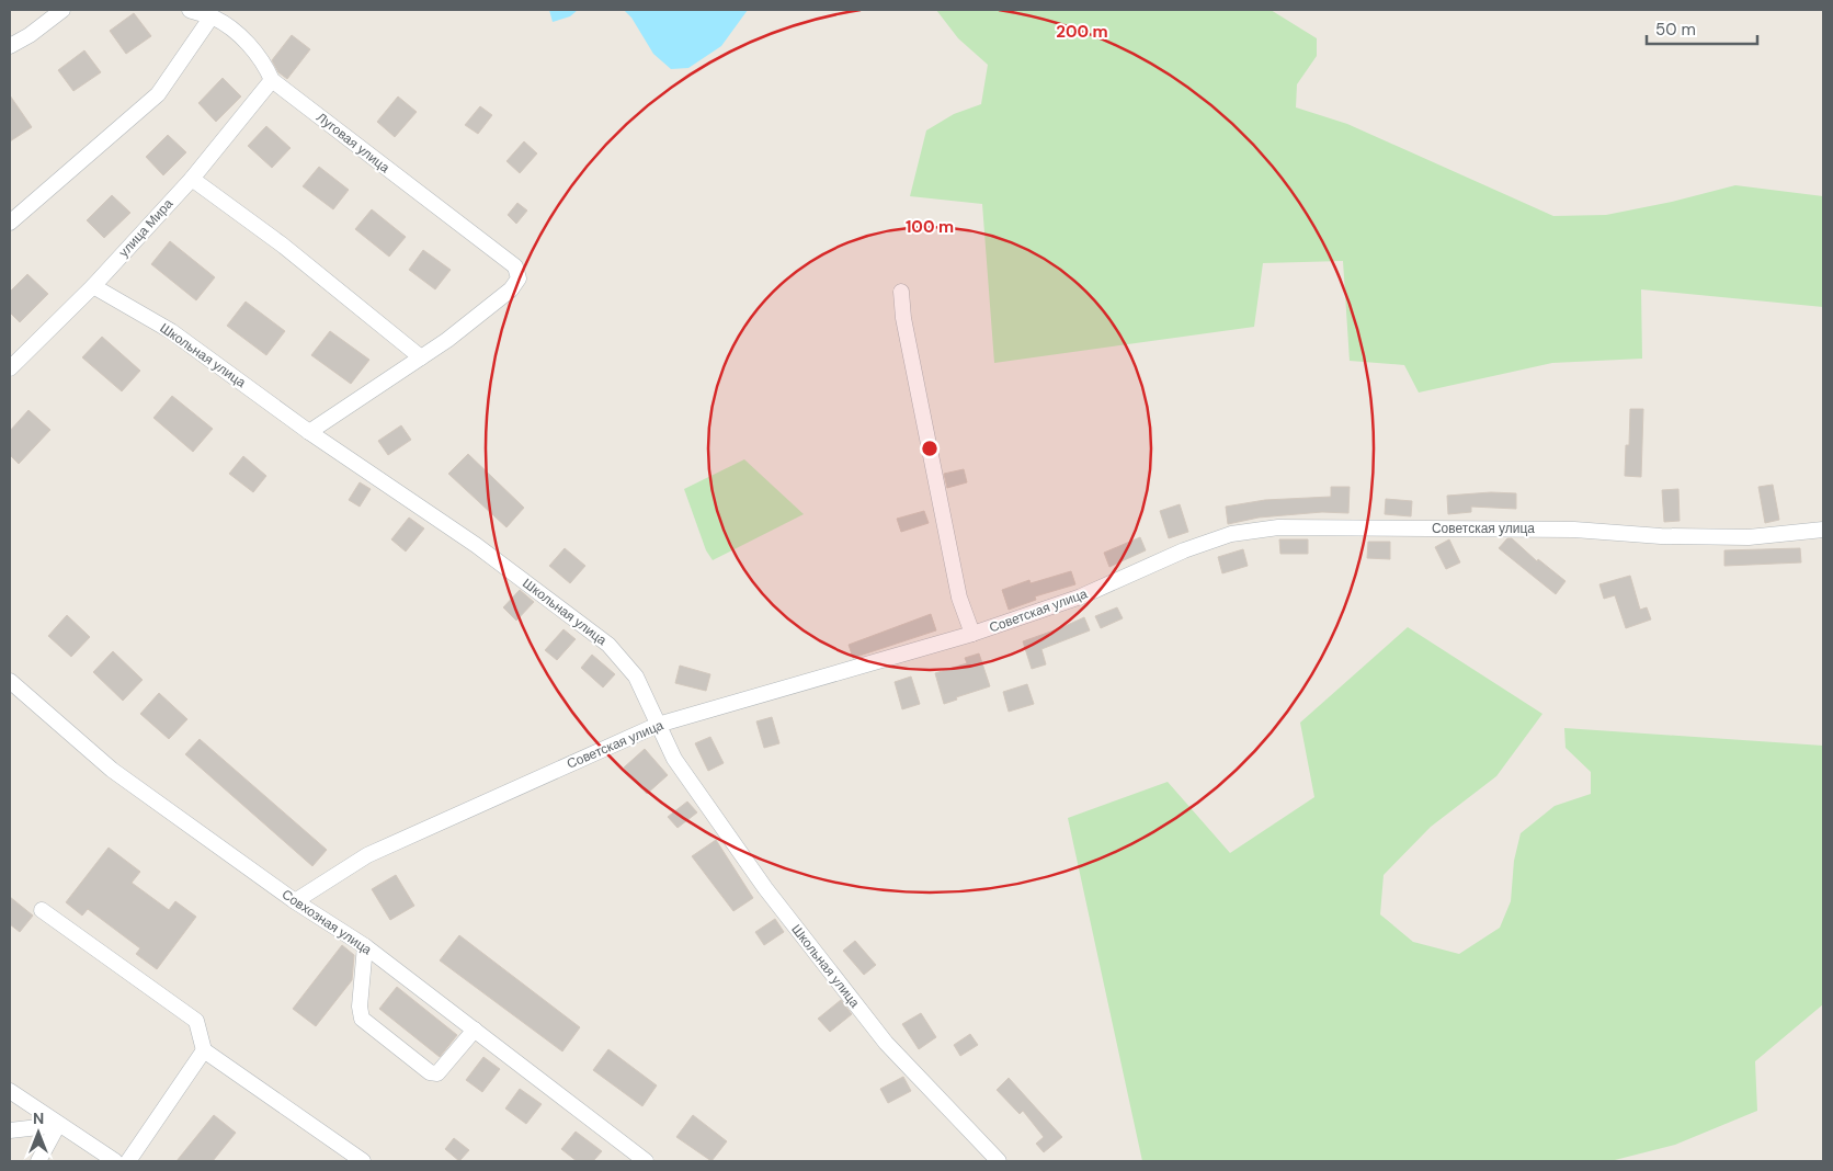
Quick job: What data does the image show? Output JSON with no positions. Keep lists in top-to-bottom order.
{
  "streets": {
    "street": [
      "Луговая улица",
      "улица Мира",
      "Школьная улица",
      "Советская улица",
      "Совхозная улица"
    ]
  },
  "crossings": [
    ["Луговая улица", "улица Мира"],
    ["улица Мира", "Школьная улица"],
    ["Школьная улица", "Советская улица"],
    ["Советская улица", "Совхозная улица"]
  ],
  "scale_bar": "50 m",
  "north": "top",
  "rings": ["200 m", "100 m"]
}
